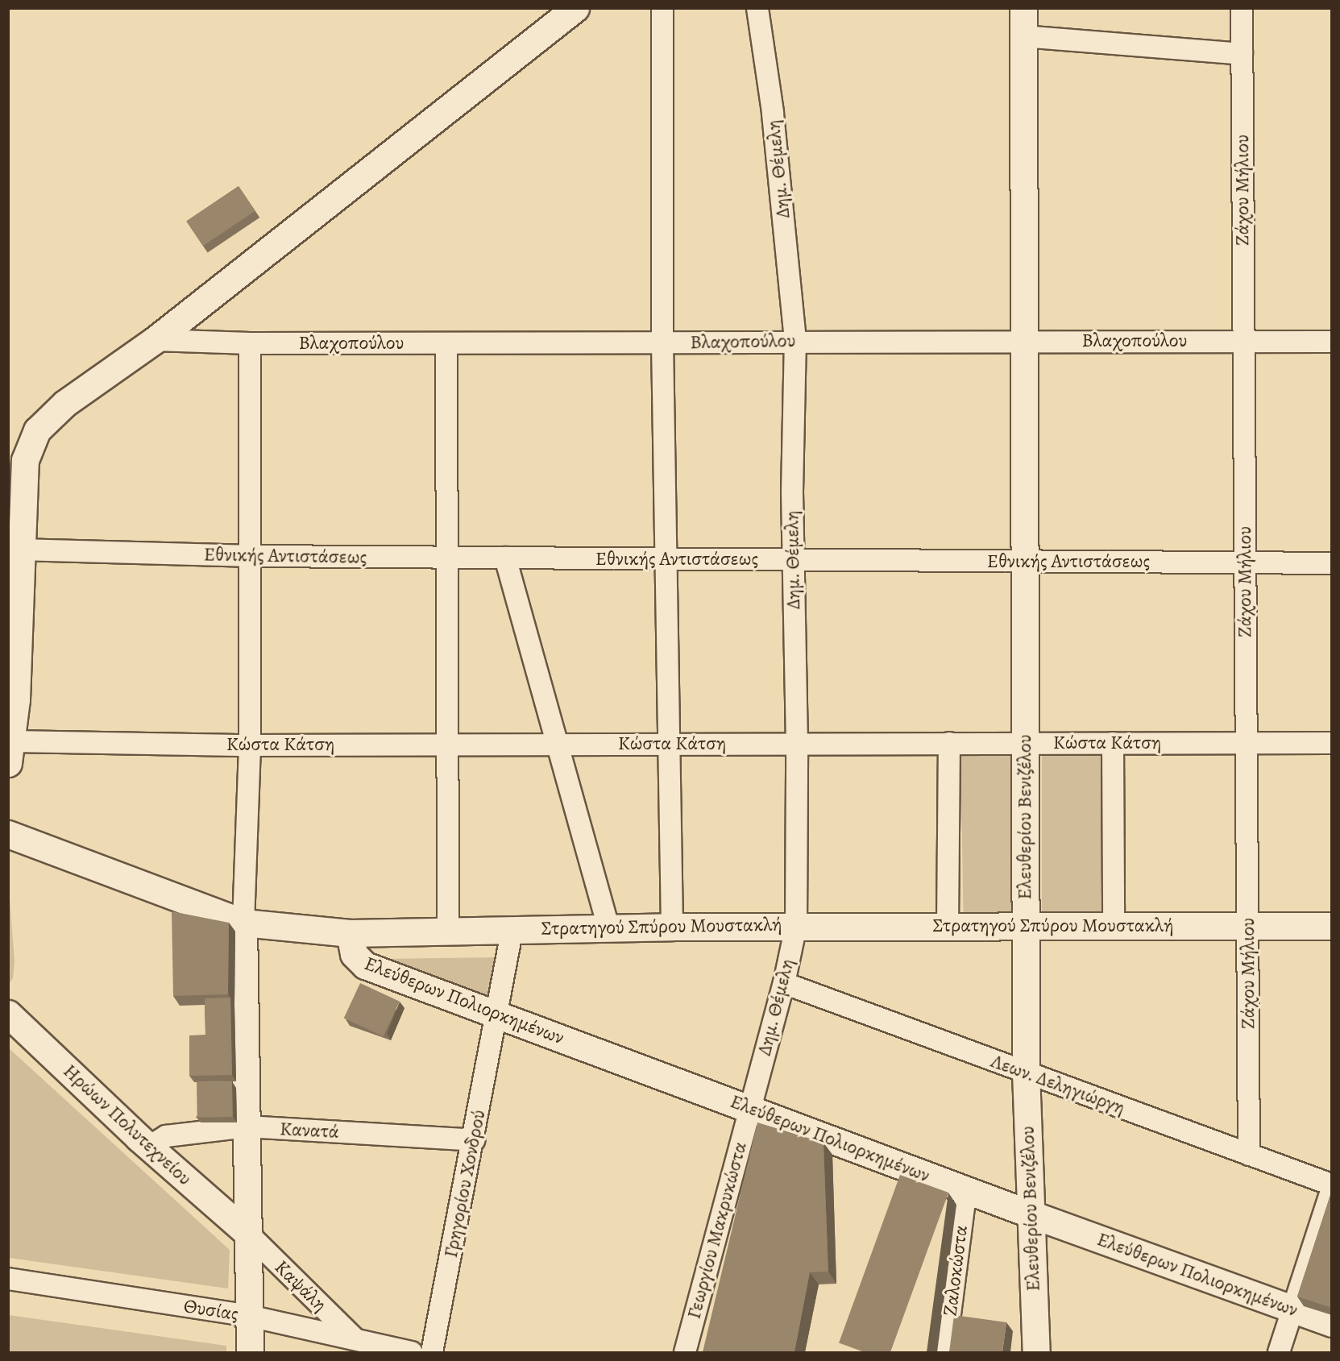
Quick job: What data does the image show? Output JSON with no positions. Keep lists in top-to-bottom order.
{
  "streets": {
    "street": [
      "Δημ. Θέμελη",
      "Ζάχου Μήλιου",
      "Βλαχοπούλου",
      "Εθνικής Αντιστάσεως",
      "Κώστα Κάτση",
      "Ελευθερίου Βενιζέλου",
      "Στρατηγού Σπύρου Μουστακλή",
      "Ελεύθερων Πολιορκημένων",
      "Λεων. Δεληγιώργη",
      "Ηρώων Πολυτεχνείου",
      "Κανατά",
      "Γρηγορίου Χονδρού",
      "Γεωργίου Μακρυκώστα",
      "Ζαλοκώστα",
      "Καψάλη",
      "Θυσίας"
    ]
  },
  "crossings": [
    ["Δημ. Θέμελη", "Βλαχοπούλου"],
    ["Δημ. Θέμελη", "Εθνικής Αντιστάσεως"],
    ["Δημ. Θέμελη", "Κώστα Κάτση"],
    ["Δημ. Θέμελη", "Στρατηγού Σπύρου Μουστακλή"],
    ["Δημ. Θέμελη", "Ελεύθερων Πολιορκημένων"],
    ["Δημ. Θέμελη", "Λεων. Δεληγιώργη"],
    ["Δημ. Θέμελη", "Γεωργίου Μακρυκώστα"],
    ["Ζάχου Μήλιου", "Βλαχοπούλου"],
    ["Ζάχου Μήλιου", "Εθνικής Αντιστάσεως"],
    ["Ζάχου Μήλιου", "Κώστα Κάτση"],
    ["Ζάχου Μήλιου", "Στρατηγού Σπύρου Μουστακλή"],
    ["Ζάχου Μήλιου", "Λεων. Δεληγιώργη"],
    ["Βλαχοπούλου", "Ελευθερίου Βενιζέλου"],
    ["Εθνικής Αντιστάσεως", "Ελευθερίου Βενιζέλου"],
    ["Κώστα Κάτση", "Ελευθερίου Βενιζέλου"],
    ["Ελευθερίου Βενιζέλου", "Στρατηγού Σπύρου Μουστακλή"],
    ["Ελευθερίου Βενιζέλου", "Ελεύθερων Πολιορκημένων"],
    ["Ελευθερίου Βενιζέλου", "Λεων. Δεληγιώργη"],
    ["Στρατηγού Σπύρου Μουστακλή", "Ελεύθερων Πολιορκημένων"],
    ["Στρατηγού Σπύρου Μουστακλή", "Γρηγορίου Χονδρού"],
    ["Ελεύθερων Πολιορκημένων", "Γρηγορίου Χονδρού"],
    ["Ελεύθερων Πολιορκημένων", "Γεωργίου Μακρυκώστα"],
    ["Ελεύθερων Πολιορκημένων", "Ζαλοκώστα"],
    ["Ηρώων Πολυτεχνείου", "Κανατά"],
    ["Ηρώων Πολυτεχνείου", "Καψάλη"],
    ["Κανατά", "Γρηγορίου Χονδρού"],
    ["Καψάλη", "Θυσίας"]
  ]
}
